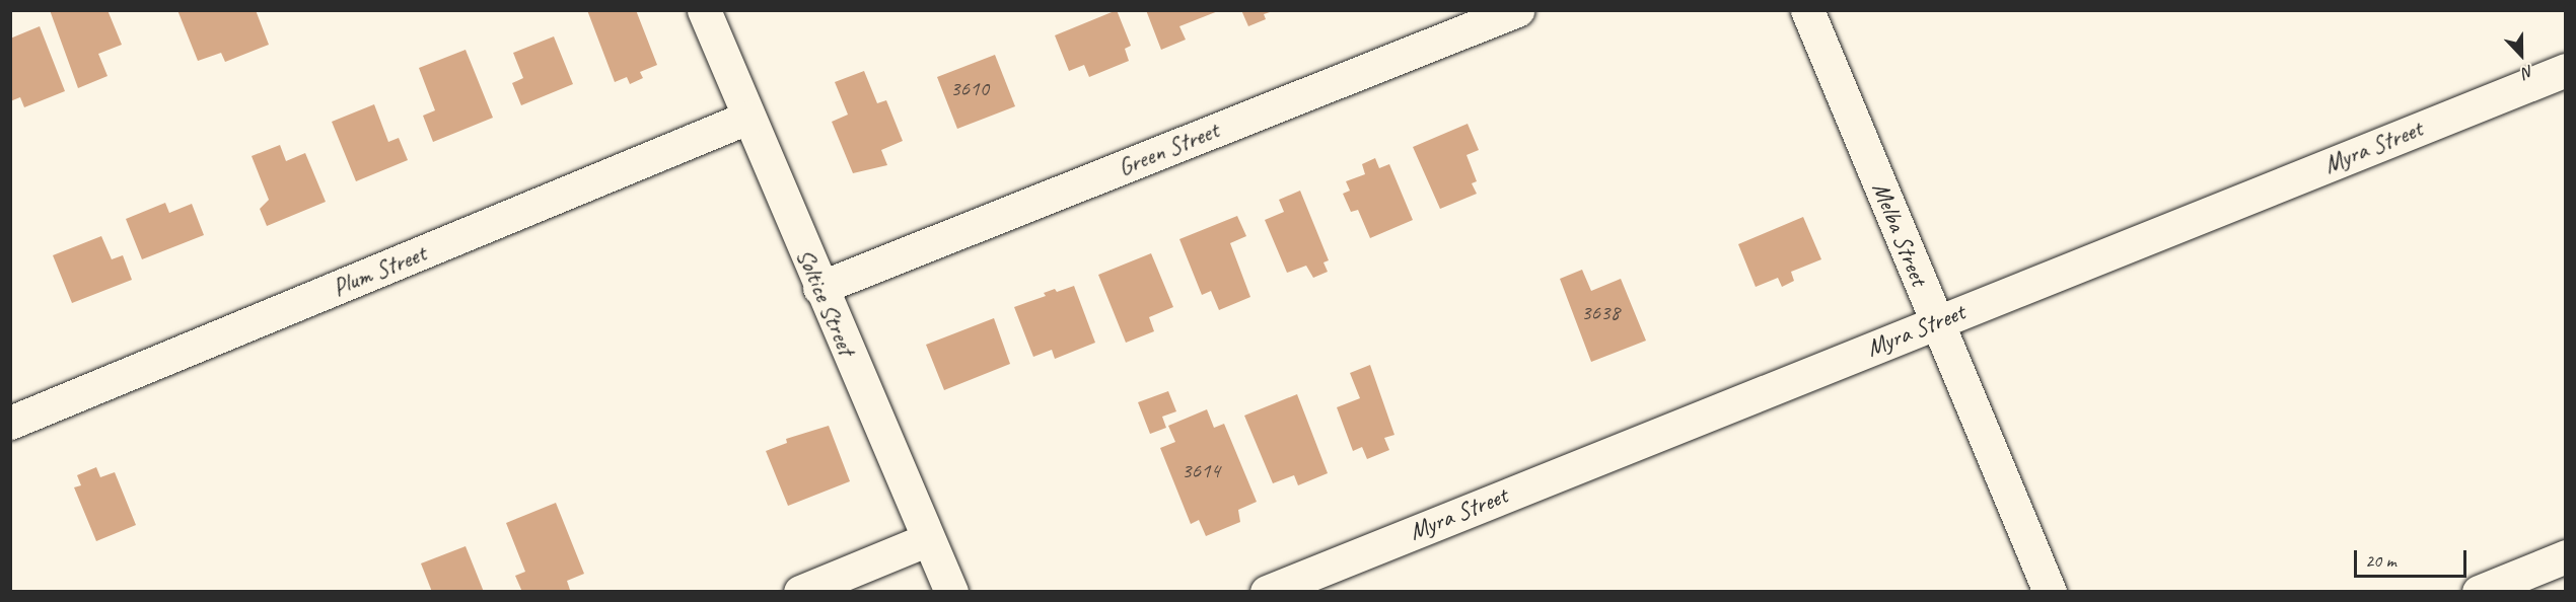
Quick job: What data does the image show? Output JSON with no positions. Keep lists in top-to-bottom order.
{
  "streets": {
    "street": [
      "Myra Street",
      "Green Street",
      "Melba Street",
      "Plum Street",
      "Soltice Street"
    ]
  },
  "crossings": [
    ["Myra Street", "Melba Street"],
    ["Green Street", "Soltice Street"],
    ["Plum Street", "Soltice Street"]
  ],
  "house_numbers": ["3610", "3638", "3614"],
  "scale_bar": "20 m",
  "north": "bottom"
}
